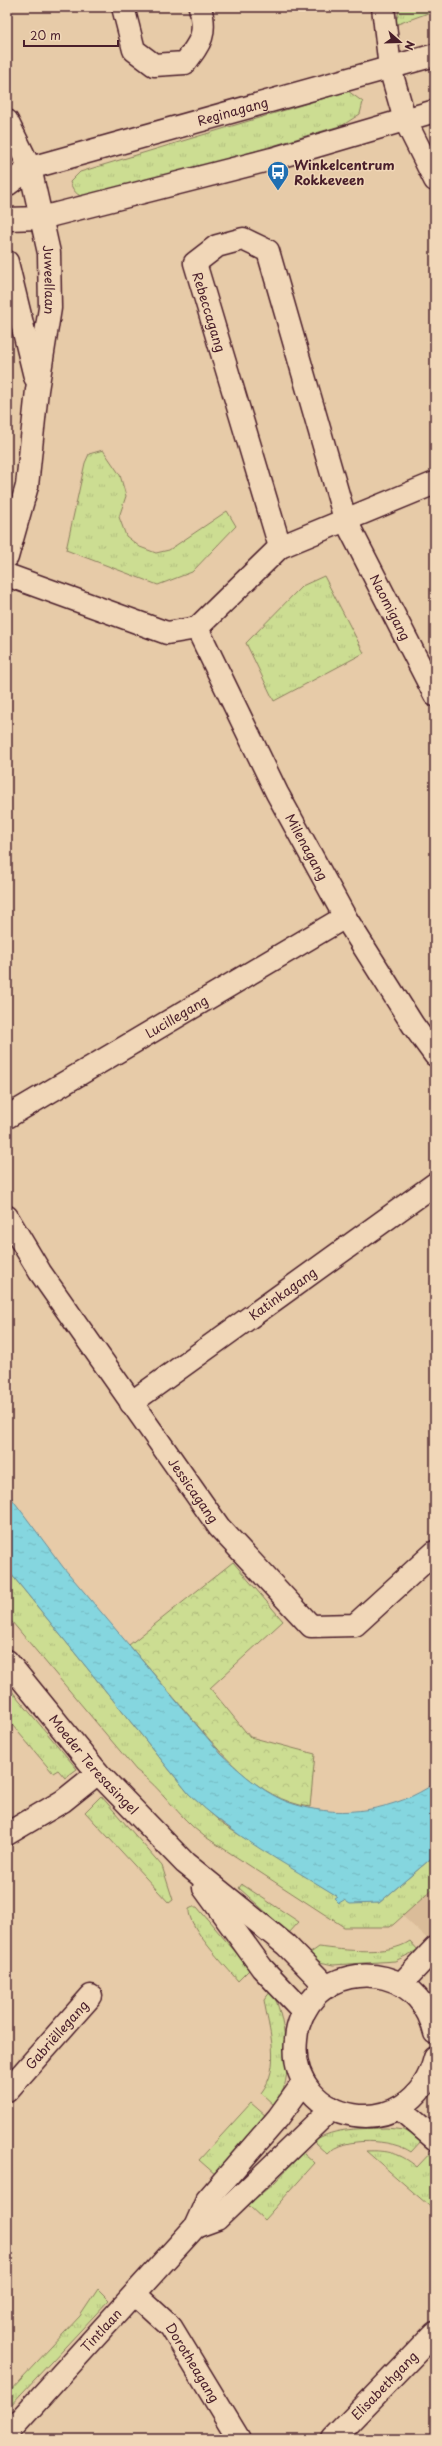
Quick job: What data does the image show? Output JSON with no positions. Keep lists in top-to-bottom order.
{
  "streets": {
    "street": [
      "Reginagang",
      "Juweellaan",
      "Rebeccagang",
      "Naomigang",
      "Milenagang",
      "Lucillegang",
      "Katinkagang",
      "Jessicagang",
      "Moeder Teresasingel",
      "Gabriëllegang",
      "Tintlaan",
      "Dorotheagang",
      "Elisabethgang"
    ]
  },
  "crossings": [
    ["Rebeccagang", "Naomigang"],
    ["Milenagang", "Lucillegang"],
    ["Katinkagang", "Jessicagang"],
    ["Tintlaan", "Dorotheagang"]
  ],
  "places": {
    "bus stop": ["Winkelcentrum Rokkeveen"]
  },
  "scale_bar": "20 m",
  "north": "right"
}
